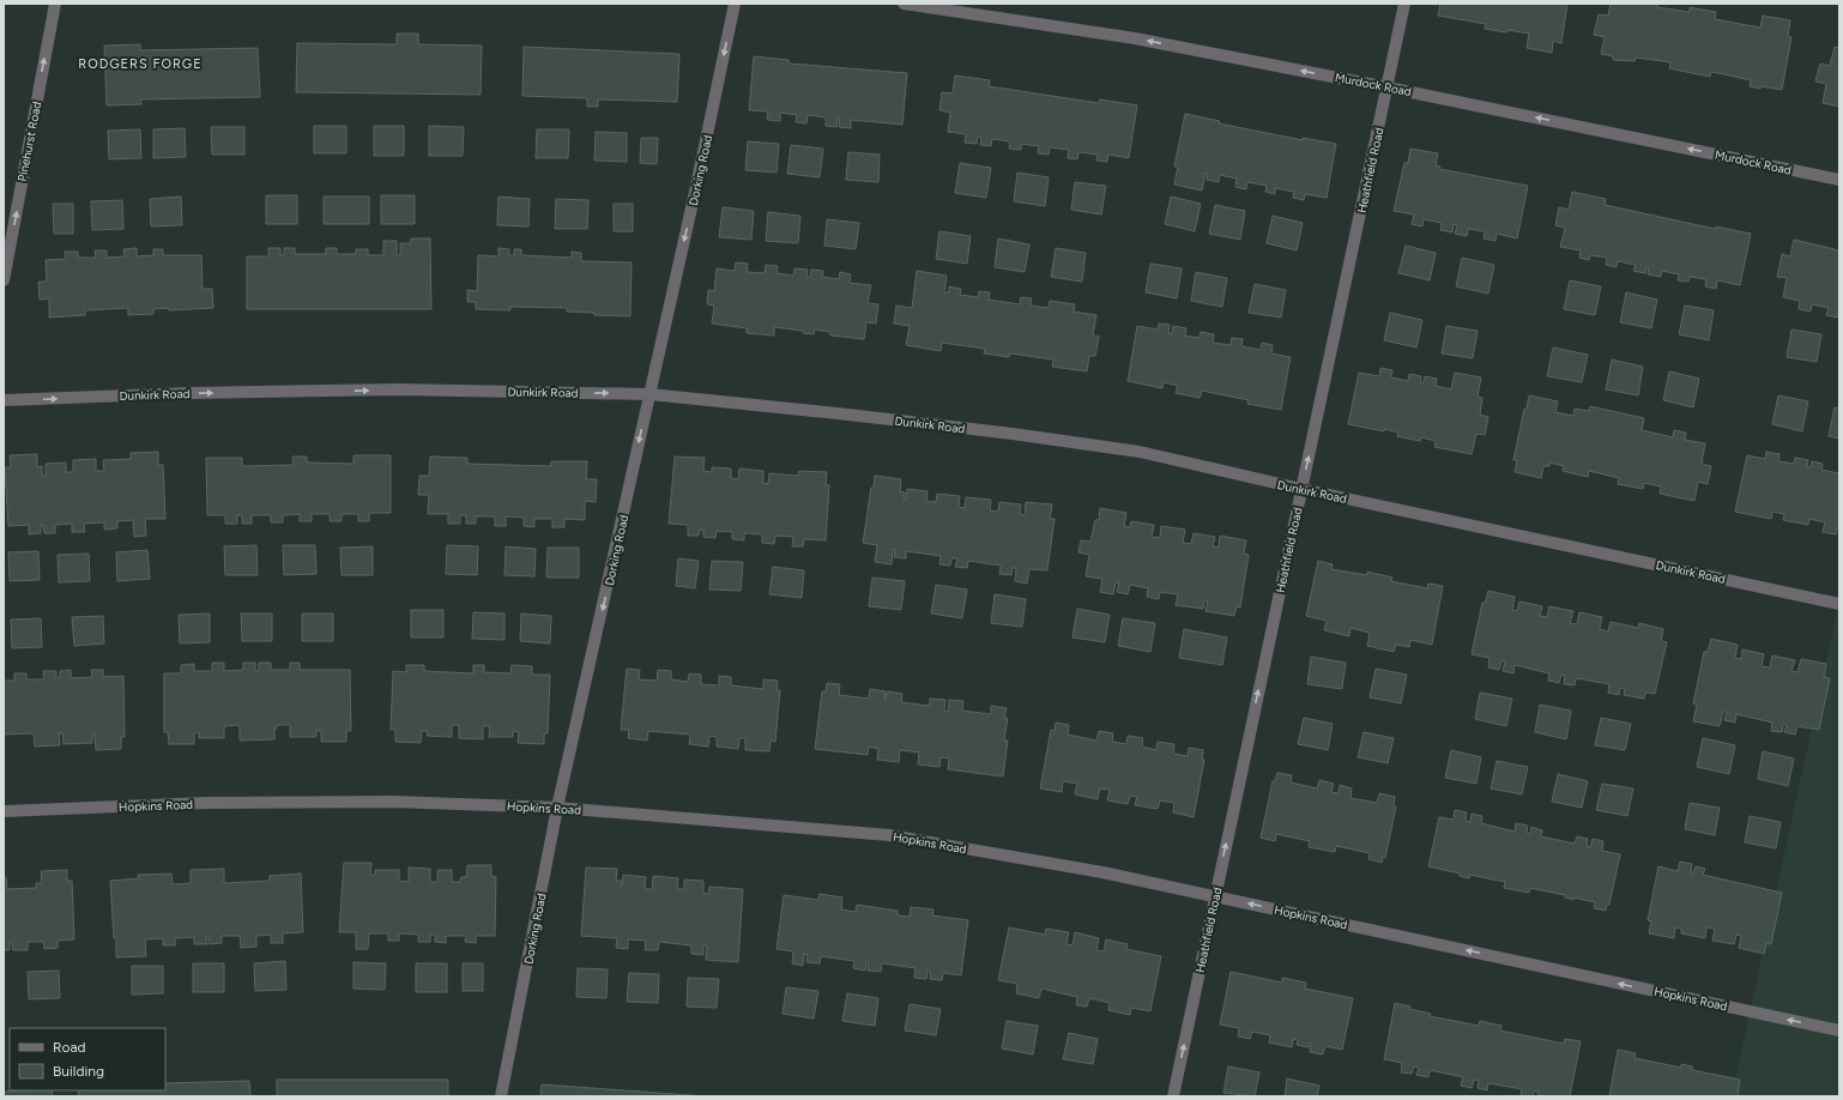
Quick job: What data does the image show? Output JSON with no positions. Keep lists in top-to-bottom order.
{
  "streets": {
    "street": [
      "Murdock Road",
      "Pinehurst Road",
      "Dorking Road",
      "Heathfield Road",
      "Dunkirk Road",
      "Hopkins Road"
    ]
  },
  "crossings": [
    ["Murdock Road", "Heathfield Road"],
    ["Dorking Road", "Dunkirk Road"],
    ["Dorking Road", "Hopkins Road"],
    ["Heathfield Road", "Dunkirk Road"],
    ["Heathfield Road", "Hopkins Road"]
  ],
  "one_way": [
    "Murdock Road",
    "Pinehurst Road",
    "Dorking Road",
    "Heathfield Road"
  ],
  "districts": ["RODGERS FORGE"],
  "legend": ["Road", "Building"]
}
